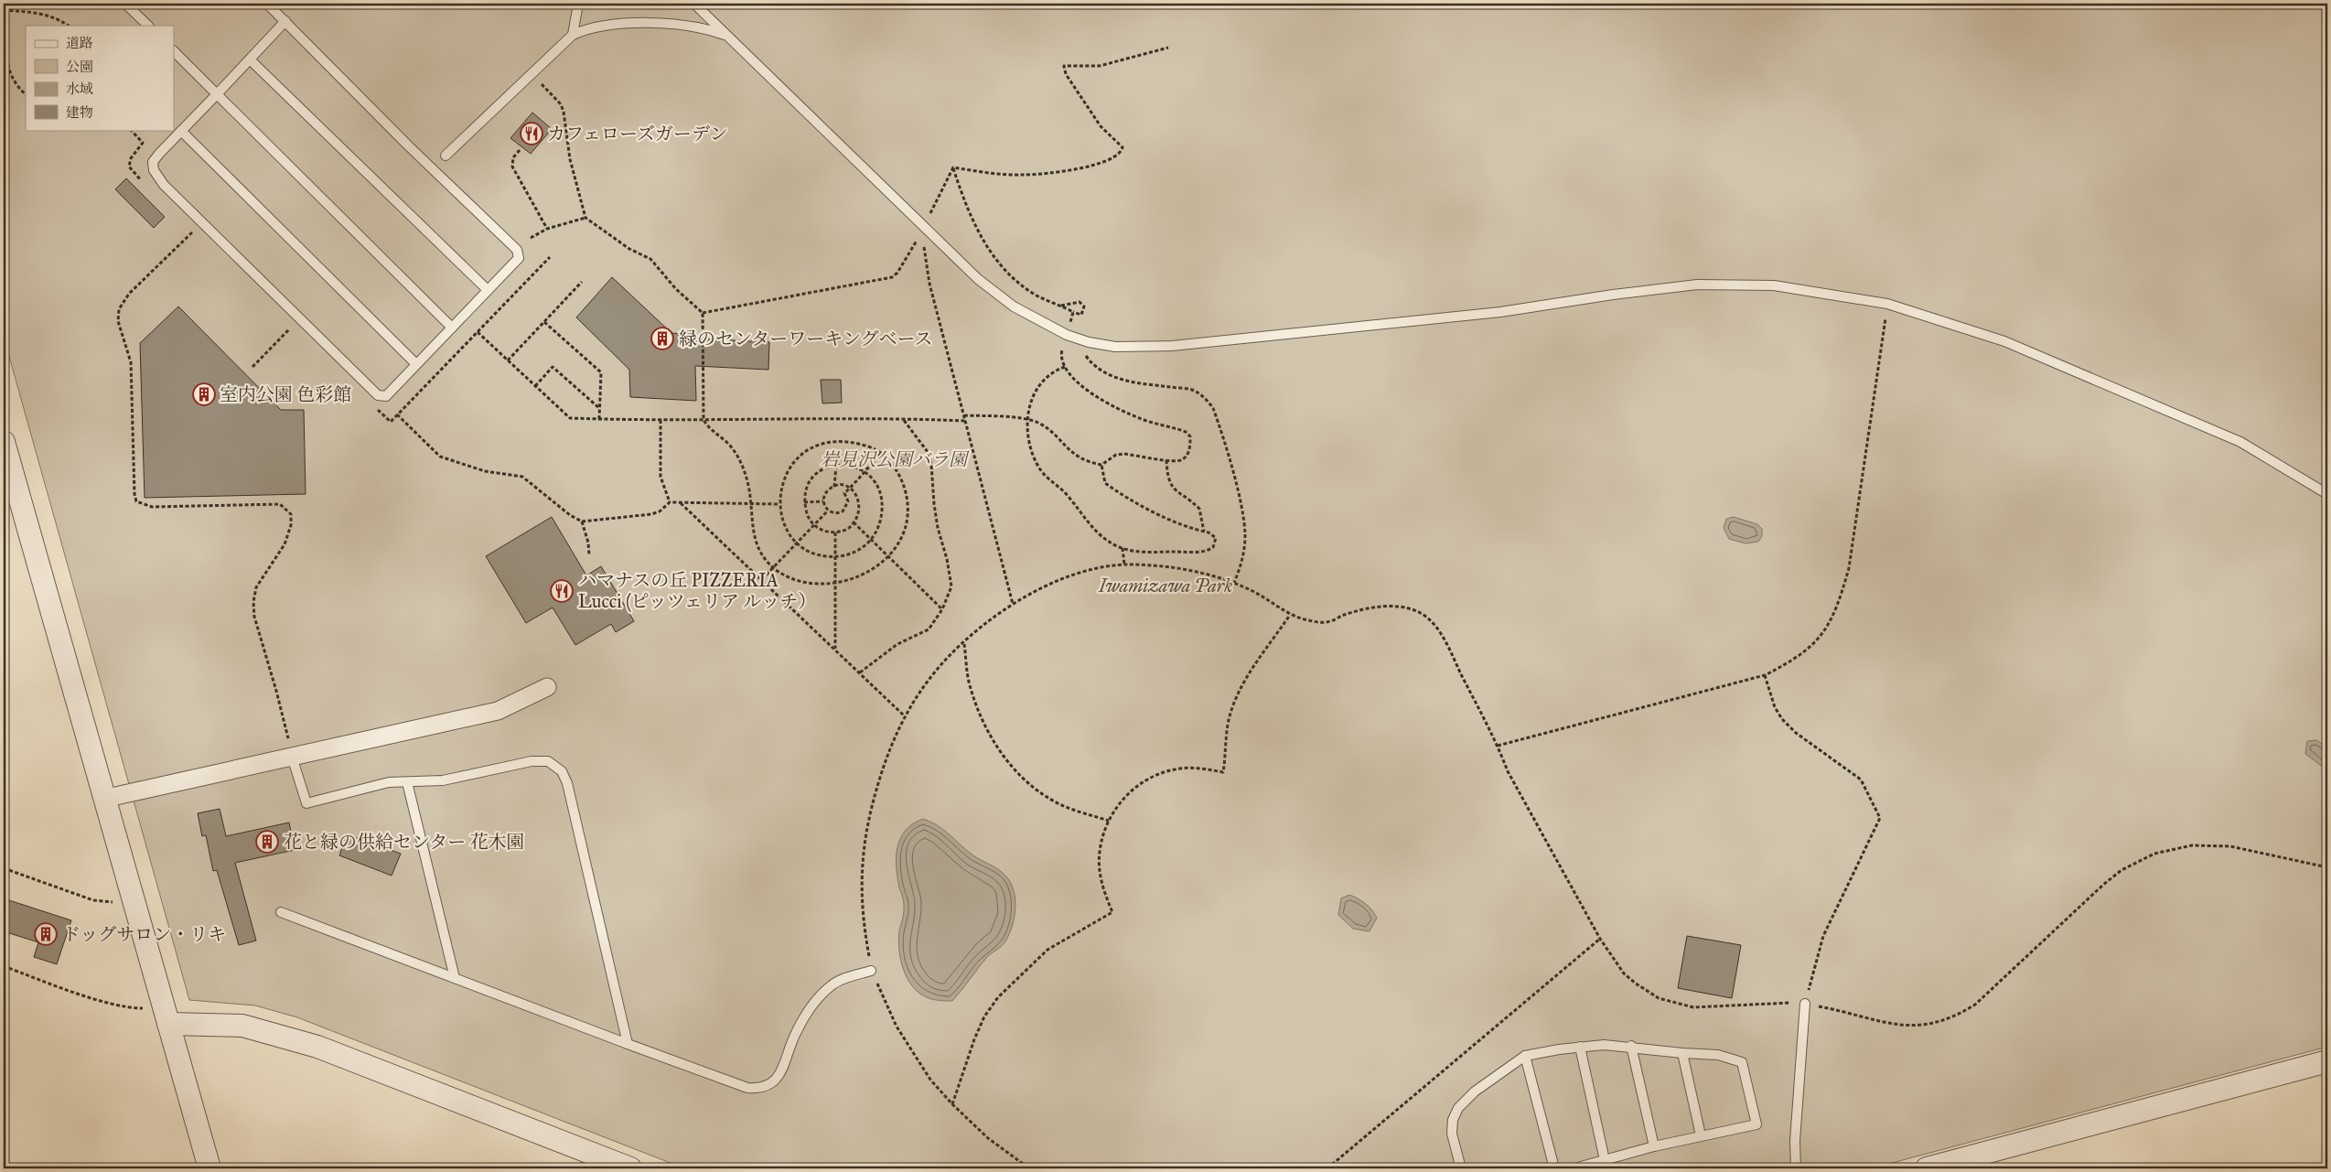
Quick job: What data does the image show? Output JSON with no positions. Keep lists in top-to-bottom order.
{
  "parks": ["岩見沢公園バラ園", "Iwamizawa Park"],
  "places": {
    "restaurant": ["カフェローズガーデン", "ハマナスの丘 PIZZERIA Lucci (ピッツェリア ルッチ）"],
    "building": [
      "緑のセンターワーキングベース",
      "室内公園 色彩館",
      "花と緑の供給センター 花木園",
      "ドッグサロン・リキ"
    ]
  },
  "legend": [
    "道路",
    "公園",
    "水域",
    "建物"
  ]
}
